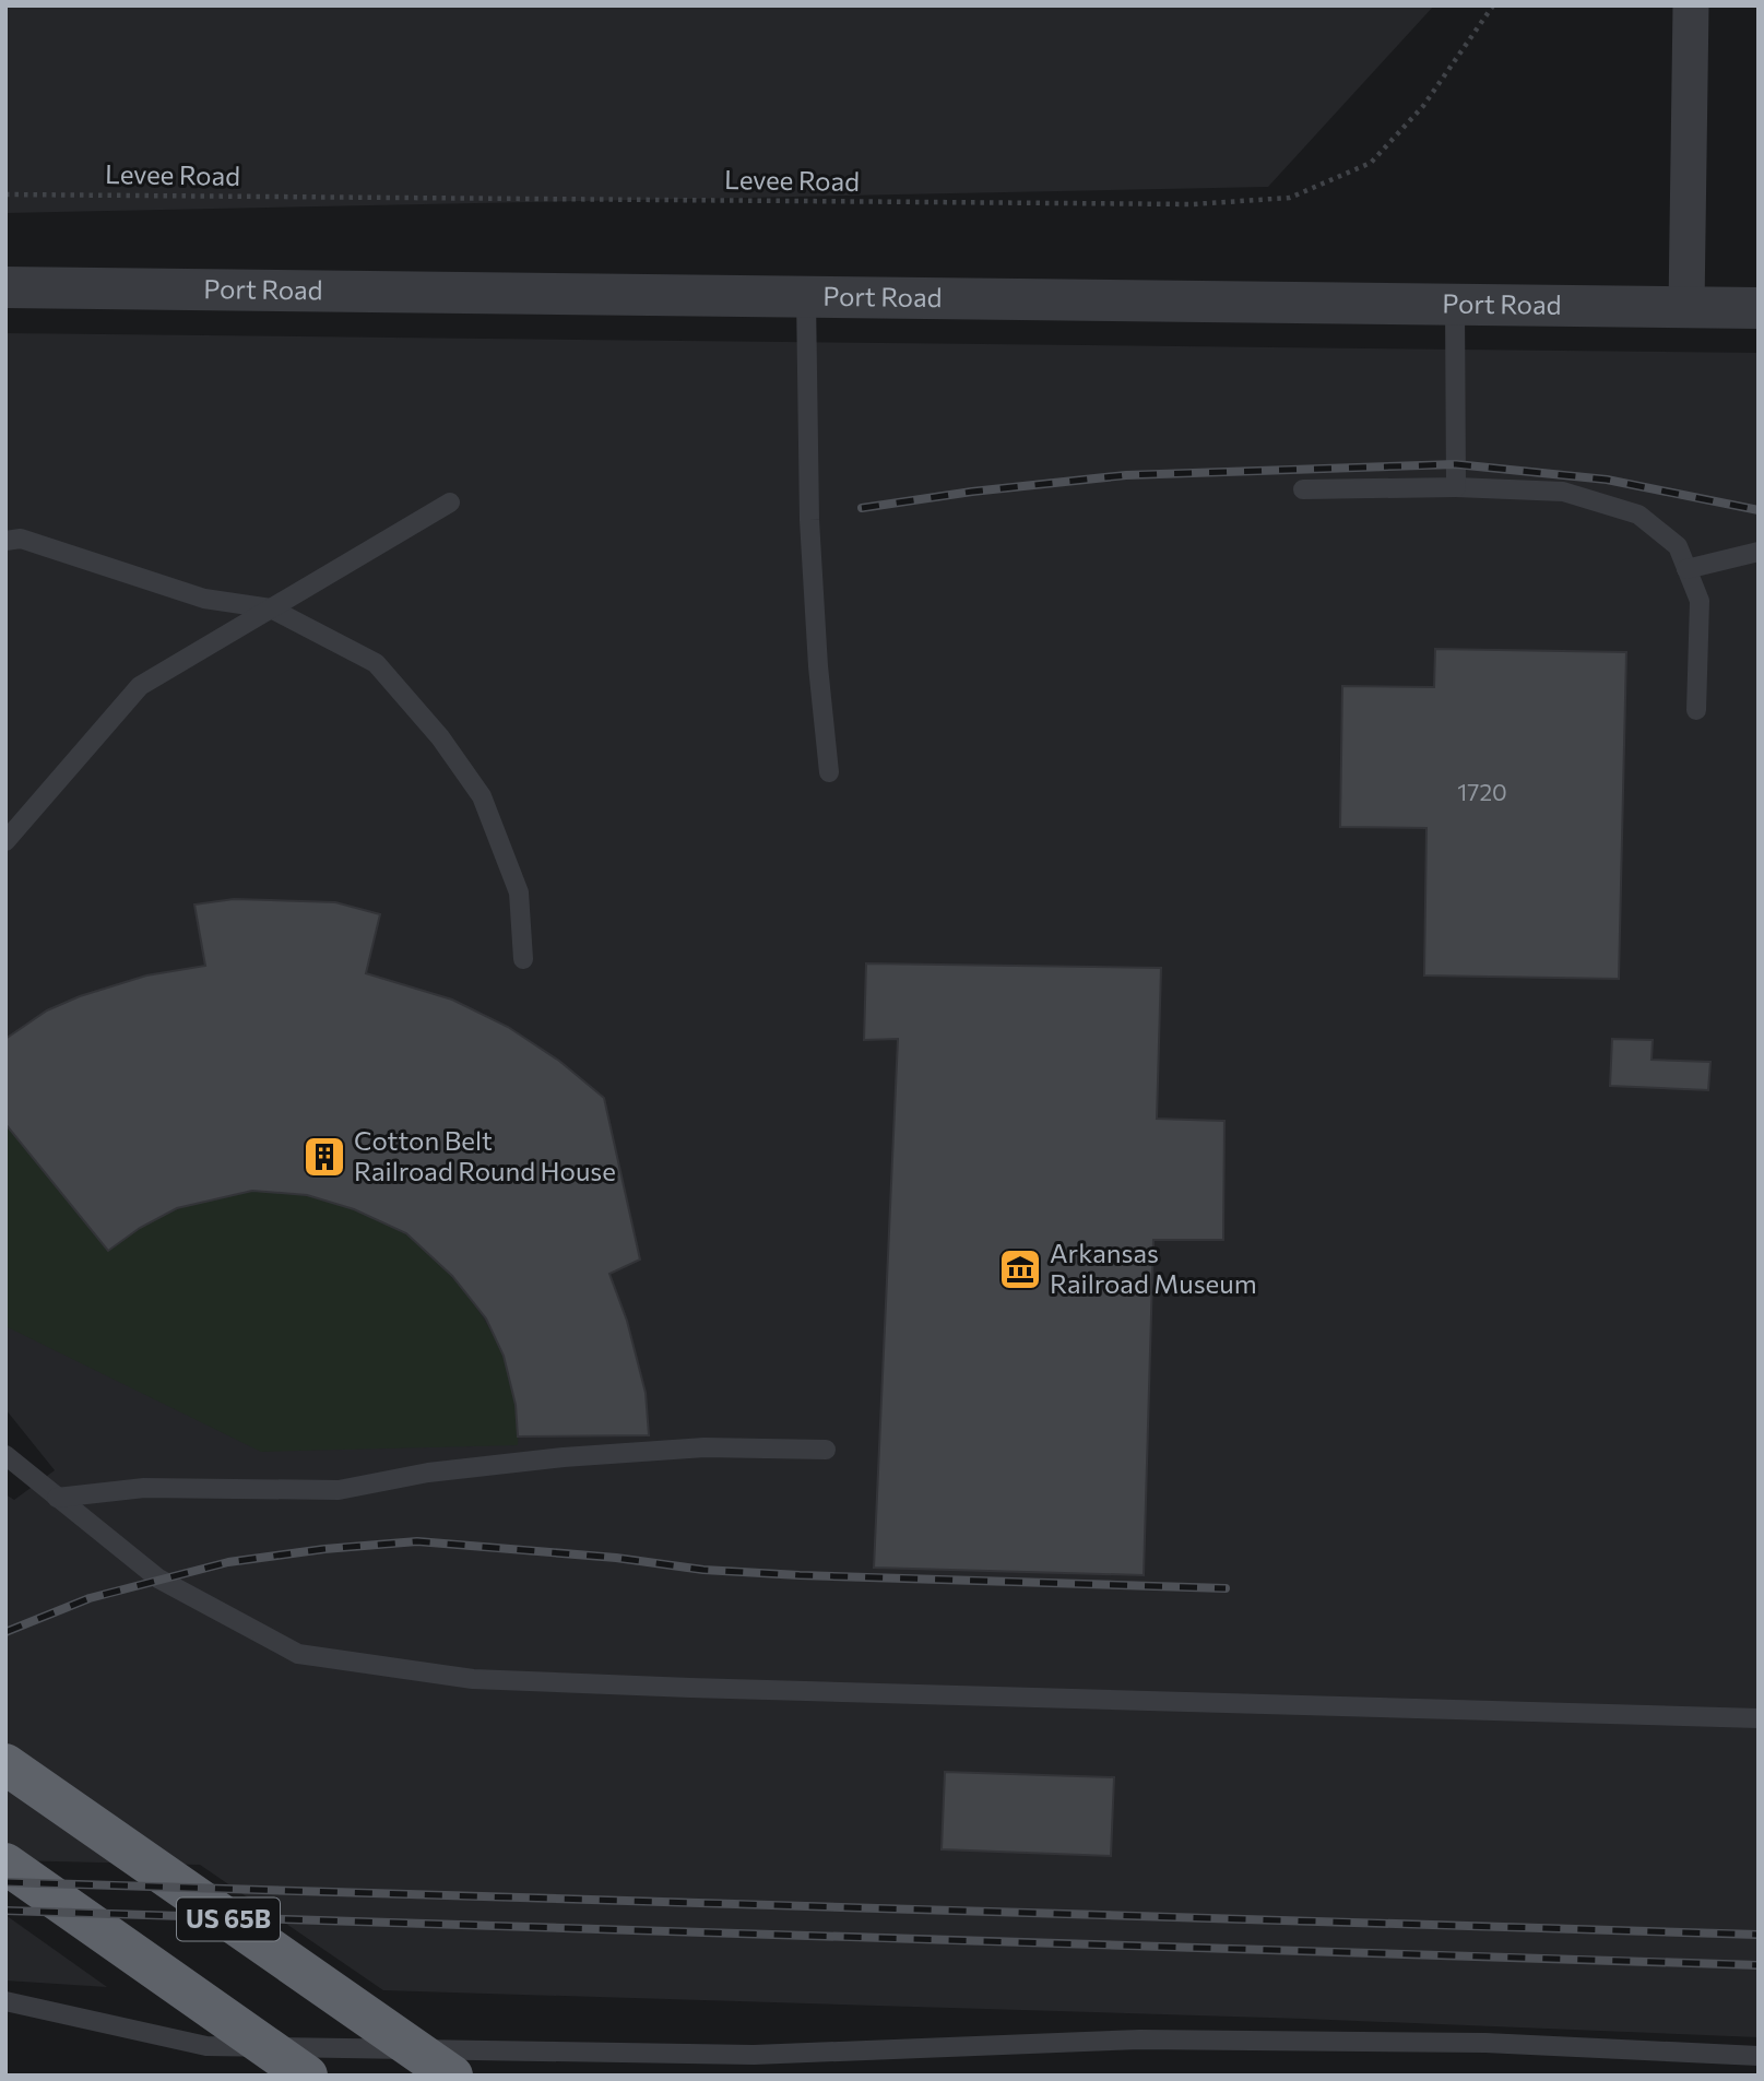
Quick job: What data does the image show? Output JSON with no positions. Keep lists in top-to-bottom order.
{
  "streets": {
    "highway": ["US 65B"],
    "street": ["Port Road"],
    "path": ["Levee Road"]
  },
  "places": {
    "building": ["Cotton Belt Railroad Round House"],
    "museum": ["Arkansas Railroad Museum"]
  },
  "house_numbers": ["1720"]
}
